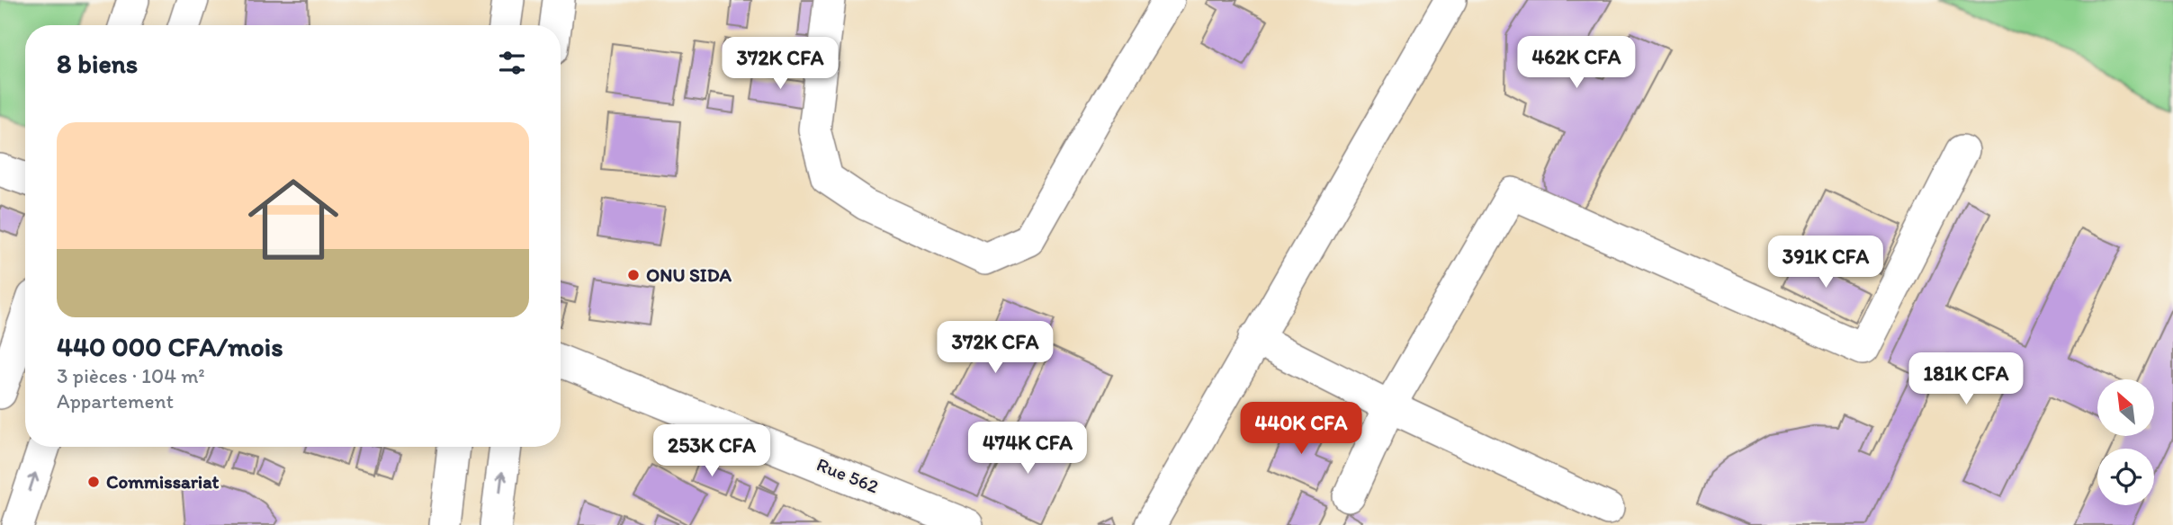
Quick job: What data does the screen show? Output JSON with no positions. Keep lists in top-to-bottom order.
{
  "streets": {
    "street": ["Rue 562"]
  },
  "places": ["ONU SIDA", "Commissariat"],
  "north": "top left",
  "page": {
    "heading": "8 biens",
    "price": [
      "462K CFA",
      "372K CFA",
      "391K CFA",
      "372K CFA",
      "181K CFA",
      "440K CFA",
      "474K CFA",
      "253K CFA"
    ],
    "list": [
      {
        "name": "440 000 CFA/mois",
        "note": "3 pièces · 104 m² · Appartement"
      }
    ]
  }
}
